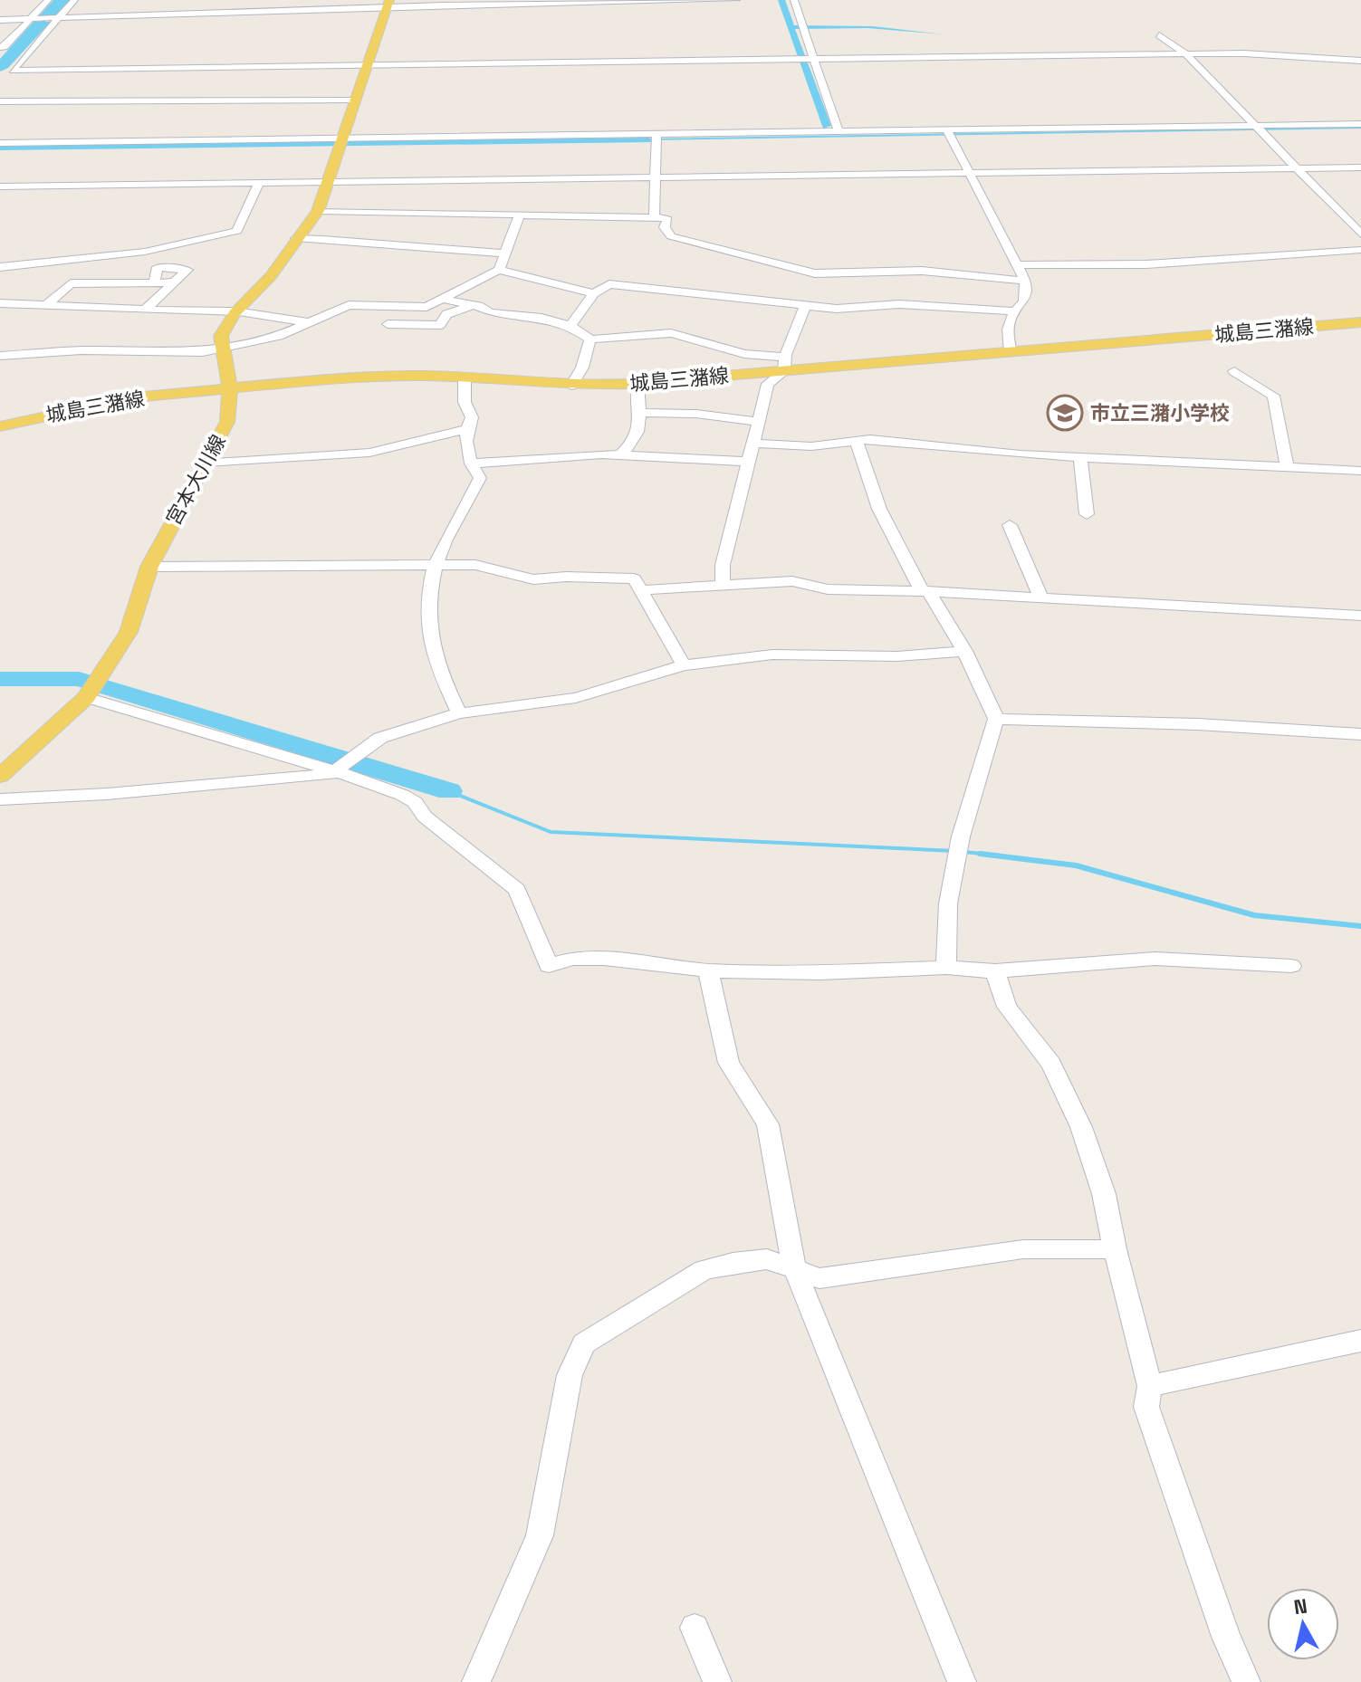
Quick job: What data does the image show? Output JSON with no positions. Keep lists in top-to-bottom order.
{
  "streets": {
    "main road": ["城島三潴線", "宮本大川線"]
  },
  "crossings": [
    ["城島三潴線", "宮本大川線"]
  ],
  "places": {
    "school or university": ["市立三潴小学校"]
  },
  "north": "top"
}
